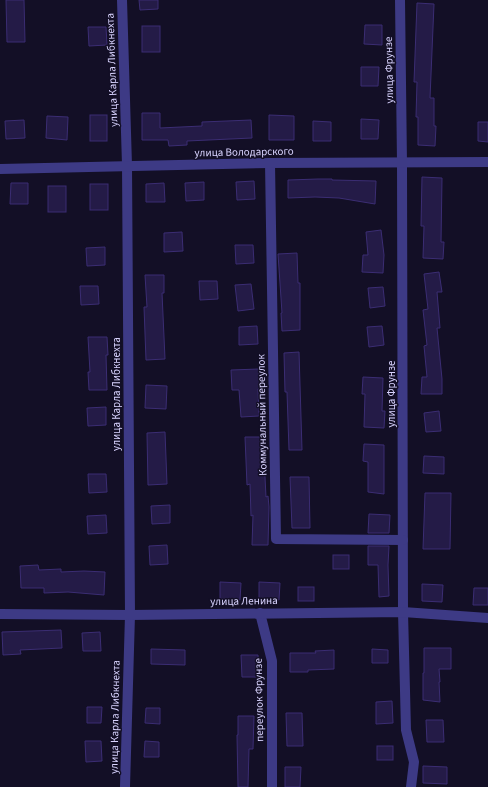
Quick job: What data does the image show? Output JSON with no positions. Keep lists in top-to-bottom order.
{
  "streets": {
    "street": [
      "улица Карла Либкнехта",
      "улица Фрунзе",
      "улица Володарского",
      "Коммунальный переулок",
      "улица Ленина",
      "переулок Фрунзе"
    ]
  },
  "crossings": [
    ["улица Карла Либкнехта", "улица Володарского"],
    ["улица Карла Либкнехта", "улица Ленина"],
    ["улица Фрунзе", "улица Володарского"],
    ["улица Фрунзе", "Коммунальный переулок"],
    ["улица Фрунзе", "улица Ленина"],
    ["улица Володарского", "Коммунальный переулок"],
    ["улица Ленина", "переулок Фрунзе"]
  ]
}
